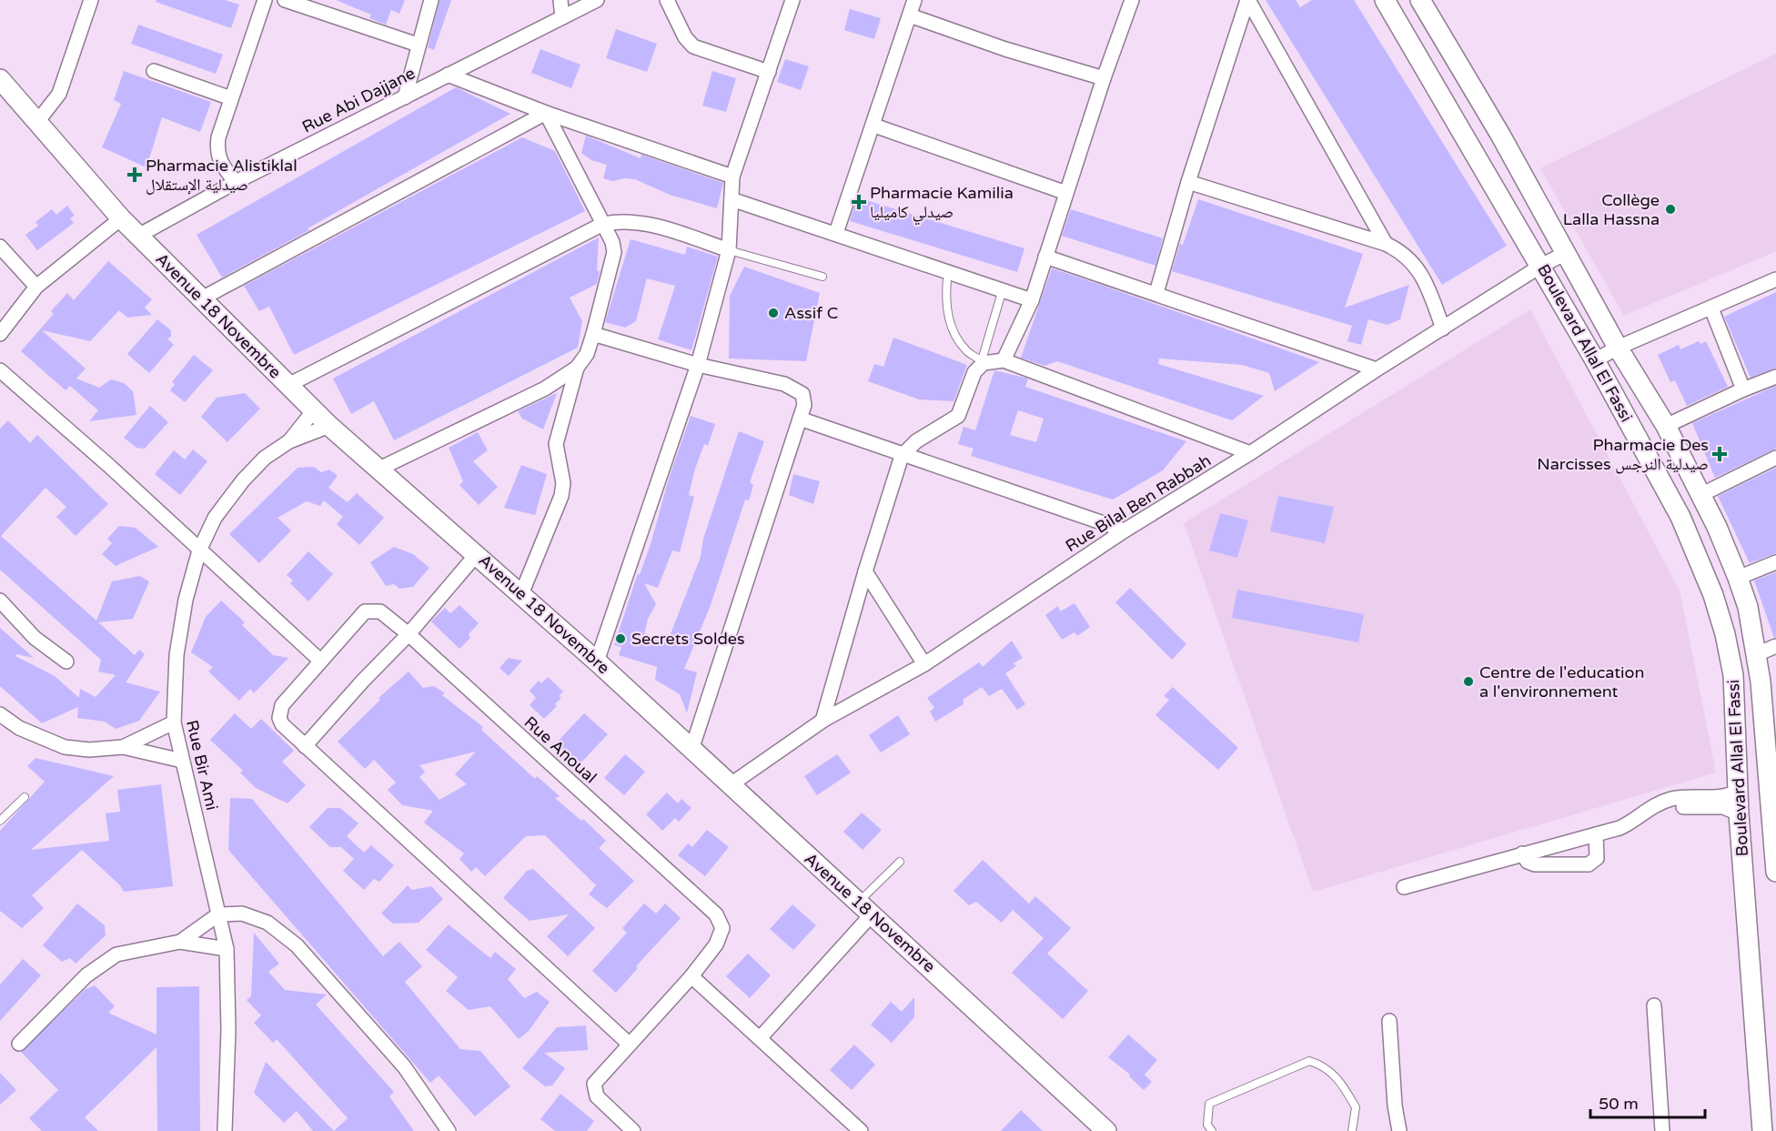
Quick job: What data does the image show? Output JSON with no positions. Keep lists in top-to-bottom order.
{
  "streets": {
    "main road": ["Avenue 18 Novembre", "Boulevard Allal El Fassi"],
    "street": [
      "Rue Abi Dajjane",
      "Rue Bilal Ben Rabbah",
      "Rue Anoual",
      "Rue Bir Ami"
    ]
  },
  "crossings": [
    ["Rue Abi Dajjane", "Avenue 18 Novembre"],
    ["Avenue 18 Novembre", "Rue Bilal Ben Rabbah"],
    ["Avenue 18 Novembre", "Rue Bir Ami"],
    ["Boulevard Allal El Fassi", "Rue Bilal Ben Rabbah"]
  ],
  "places": {
    "health": ["Pharmacie Alistiklal صيدلية الإستقلال", "Pharmacie Kamilia صيدلي كاميليا", "Pharmacie Des Narcisses صيدلية النرجس"],
    "other": [
      "Collège Lalla Hassna",
      "Assif C",
      "Secrets Soldes",
      "Centre de l'education a l'environnement"
    ]
  },
  "scale_bar": "50 m"
}
